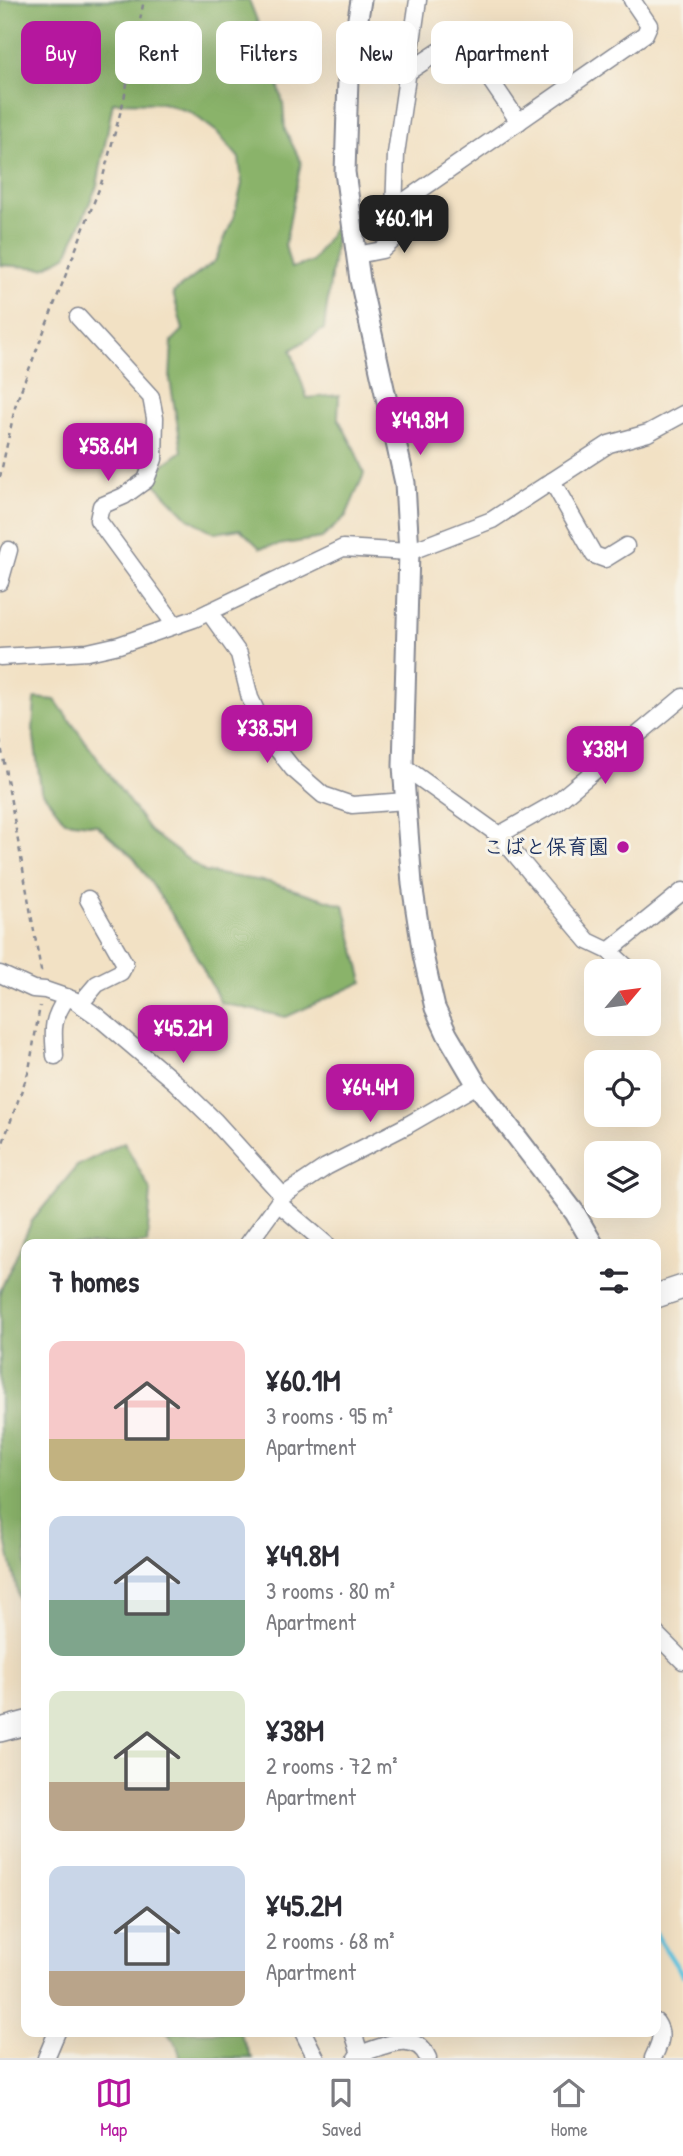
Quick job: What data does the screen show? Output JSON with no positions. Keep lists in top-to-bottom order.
{
  "places": ["こばと保育園"],
  "north": "top right",
  "page": {
    "chip": [
      "Buy",
      "Rent",
      "Filters",
      "New",
      "Apartment"
    ],
    "price": [
      "¥60.1M",
      "¥49.8M",
      "¥58.6M",
      "¥38.5M",
      "¥38M",
      "¥45.2M",
      "¥64.4M"
    ],
    "heading": "7 homes",
    "list": [
      {
        "name": "¥60.1M",
        "note": "3 rooms · 95 m² · Apartment"
      },
      {
        "name": "¥49.8M",
        "note": "3 rooms · 80 m² · Apartment"
      },
      {
        "name": "¥38M",
        "note": "2 rooms · 72 m² · Apartment"
      },
      {
        "name": "¥45.2M",
        "note": "2 rooms · 68 m² · Apartment"
      }
    ],
    "tabs": ["Map", "Saved", "Home"]
  }
}
